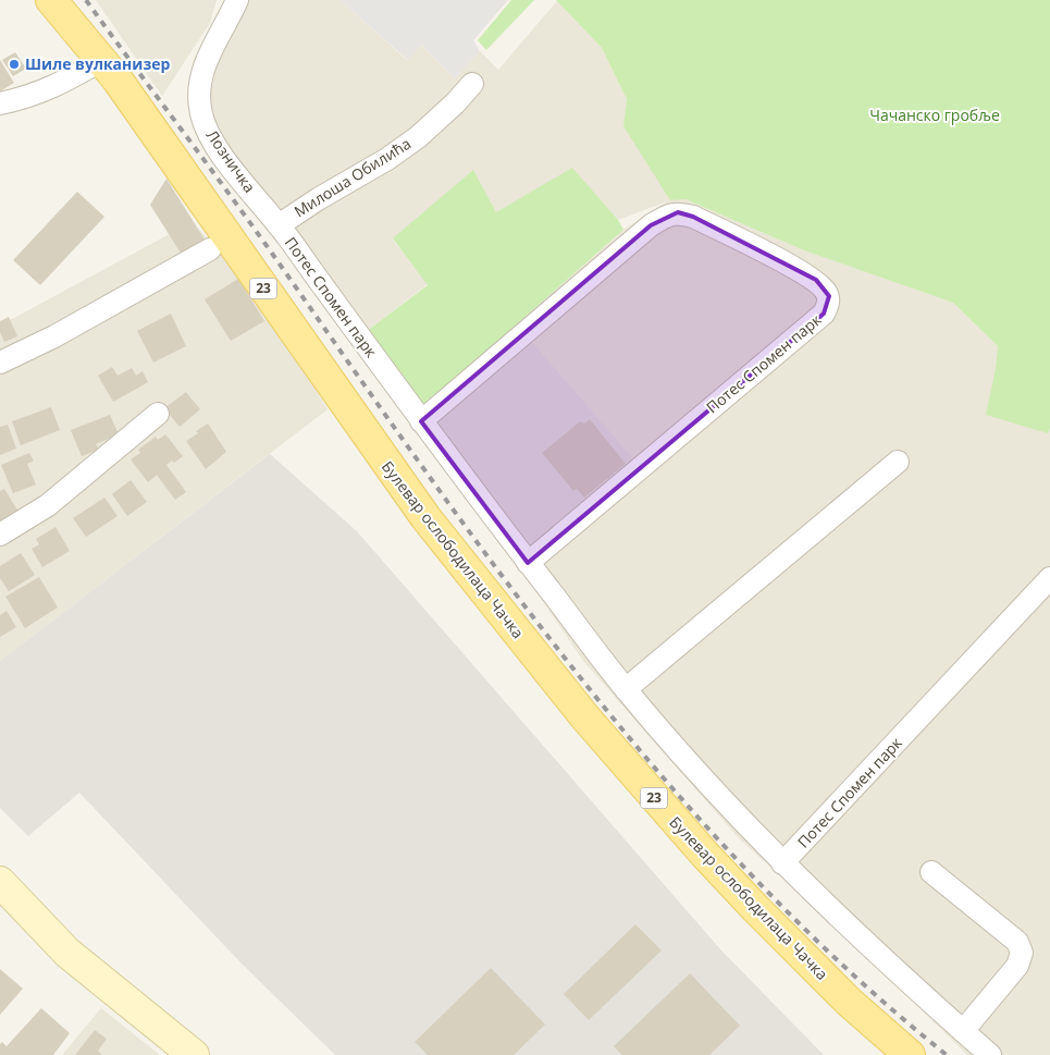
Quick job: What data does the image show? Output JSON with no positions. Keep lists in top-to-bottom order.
{
  "streets": {
    "main road": ["23", "Булевар ослободилаца Чачка"],
    "street": ["Лозничка", "Милоша Обилића", "Потес Спомен парк"]
  },
  "crossings": [
    ["Лозничка", "Милоша Обилића"],
    ["Лозничка", "Потес Спомен парк"],
    ["Милоша Обилића", "Потес Спомен парк"]
  ],
  "parks": ["Чачанско гробље"],
  "places": ["Шиле вулканизер"]
}
